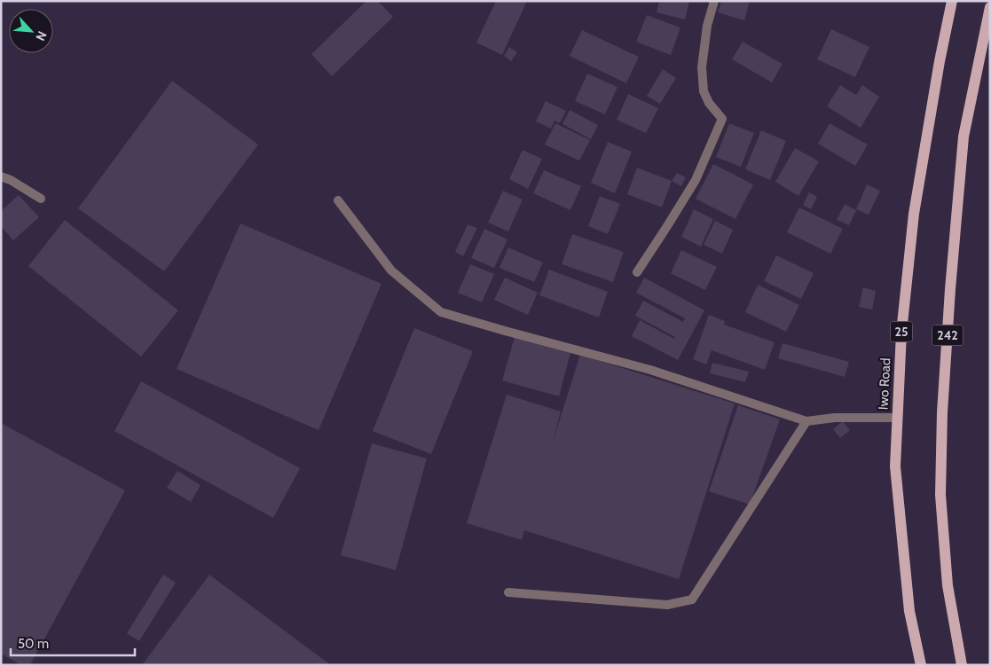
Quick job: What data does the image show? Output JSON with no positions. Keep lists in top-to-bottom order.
{
  "streets": {
    "main road": ["25", "242", "Iwo Road"]
  },
  "scale_bar": "50 m",
  "north": "bottom right"
}
